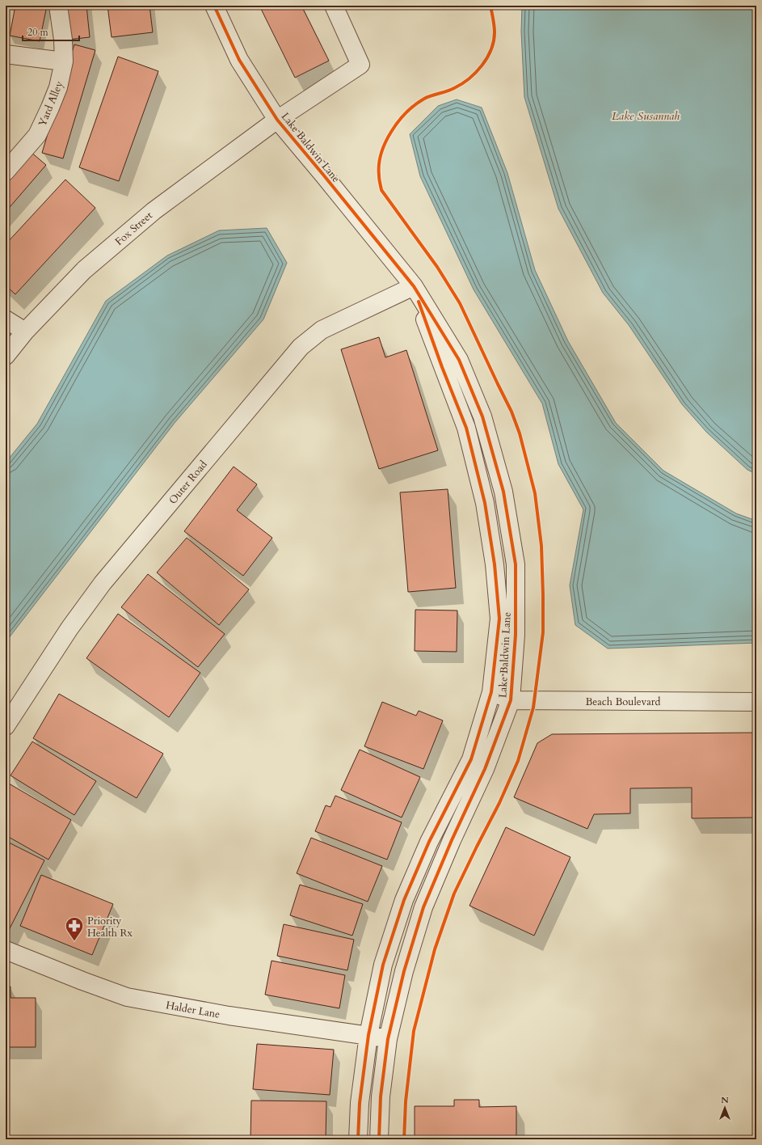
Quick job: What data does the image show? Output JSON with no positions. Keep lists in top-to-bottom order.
{
  "streets": {
    "street": [
      "Yard Alley",
      "Lake Baldwin Lane",
      "Fox Street",
      "Outer Road",
      "Beach Boulevard",
      "Halder Lane"
    ]
  },
  "crossings": [
    ["Lake Baldwin Lane", "Fox Street"],
    ["Lake Baldwin Lane", "Outer Road"],
    ["Lake Baldwin Lane", "Beach Boulevard"],
    ["Lake Baldwin Lane", "Halder Lane"]
  ],
  "water": ["Lake Susannah"],
  "places": {
    "pharmacy": ["Priority Health Rx"]
  },
  "scale_bar": "20 m",
  "north": "top"
}
